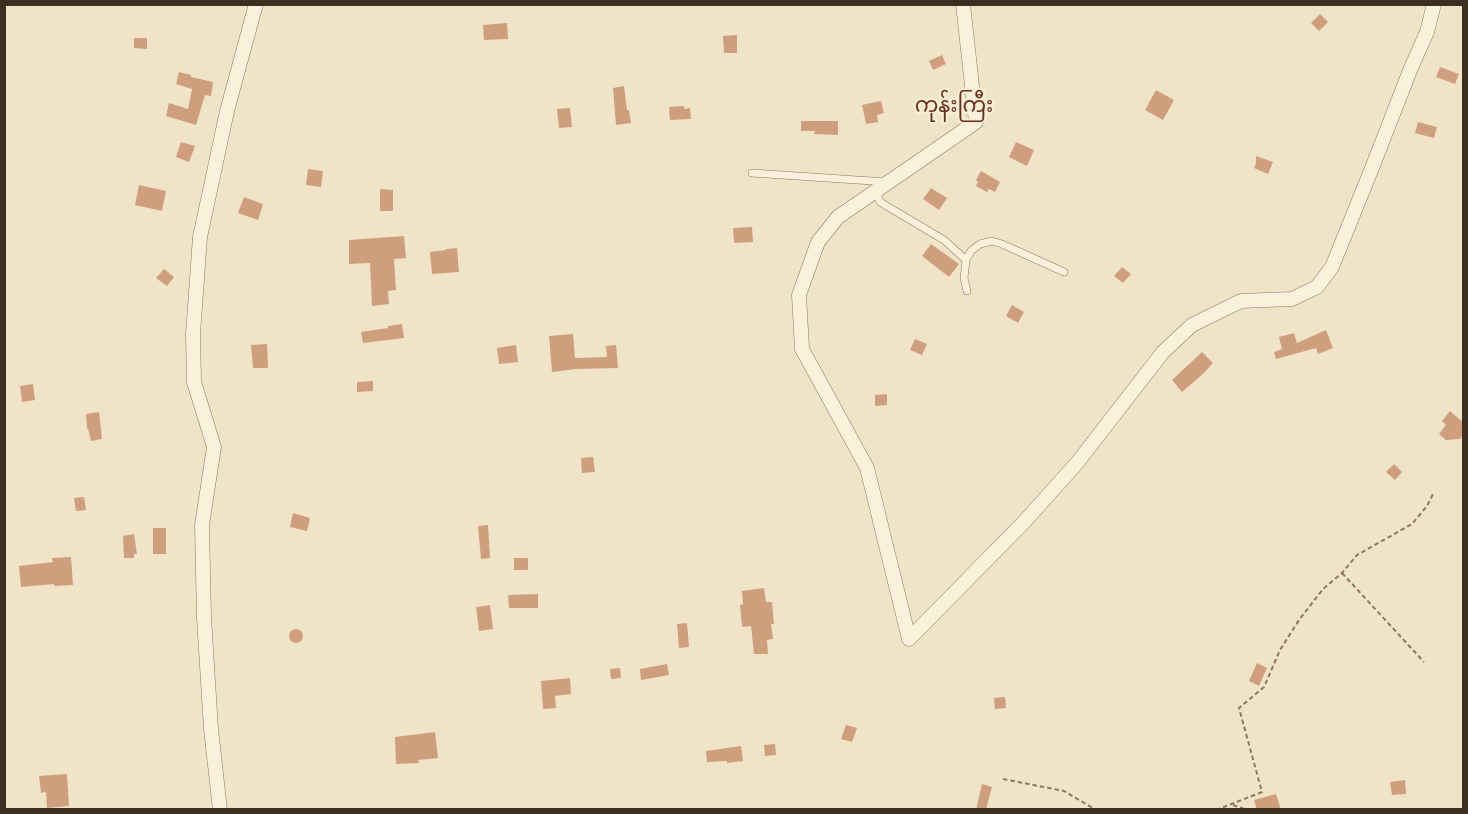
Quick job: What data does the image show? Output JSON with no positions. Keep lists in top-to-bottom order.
{
  "districts": ["ကုန်းကြီး"]
}
